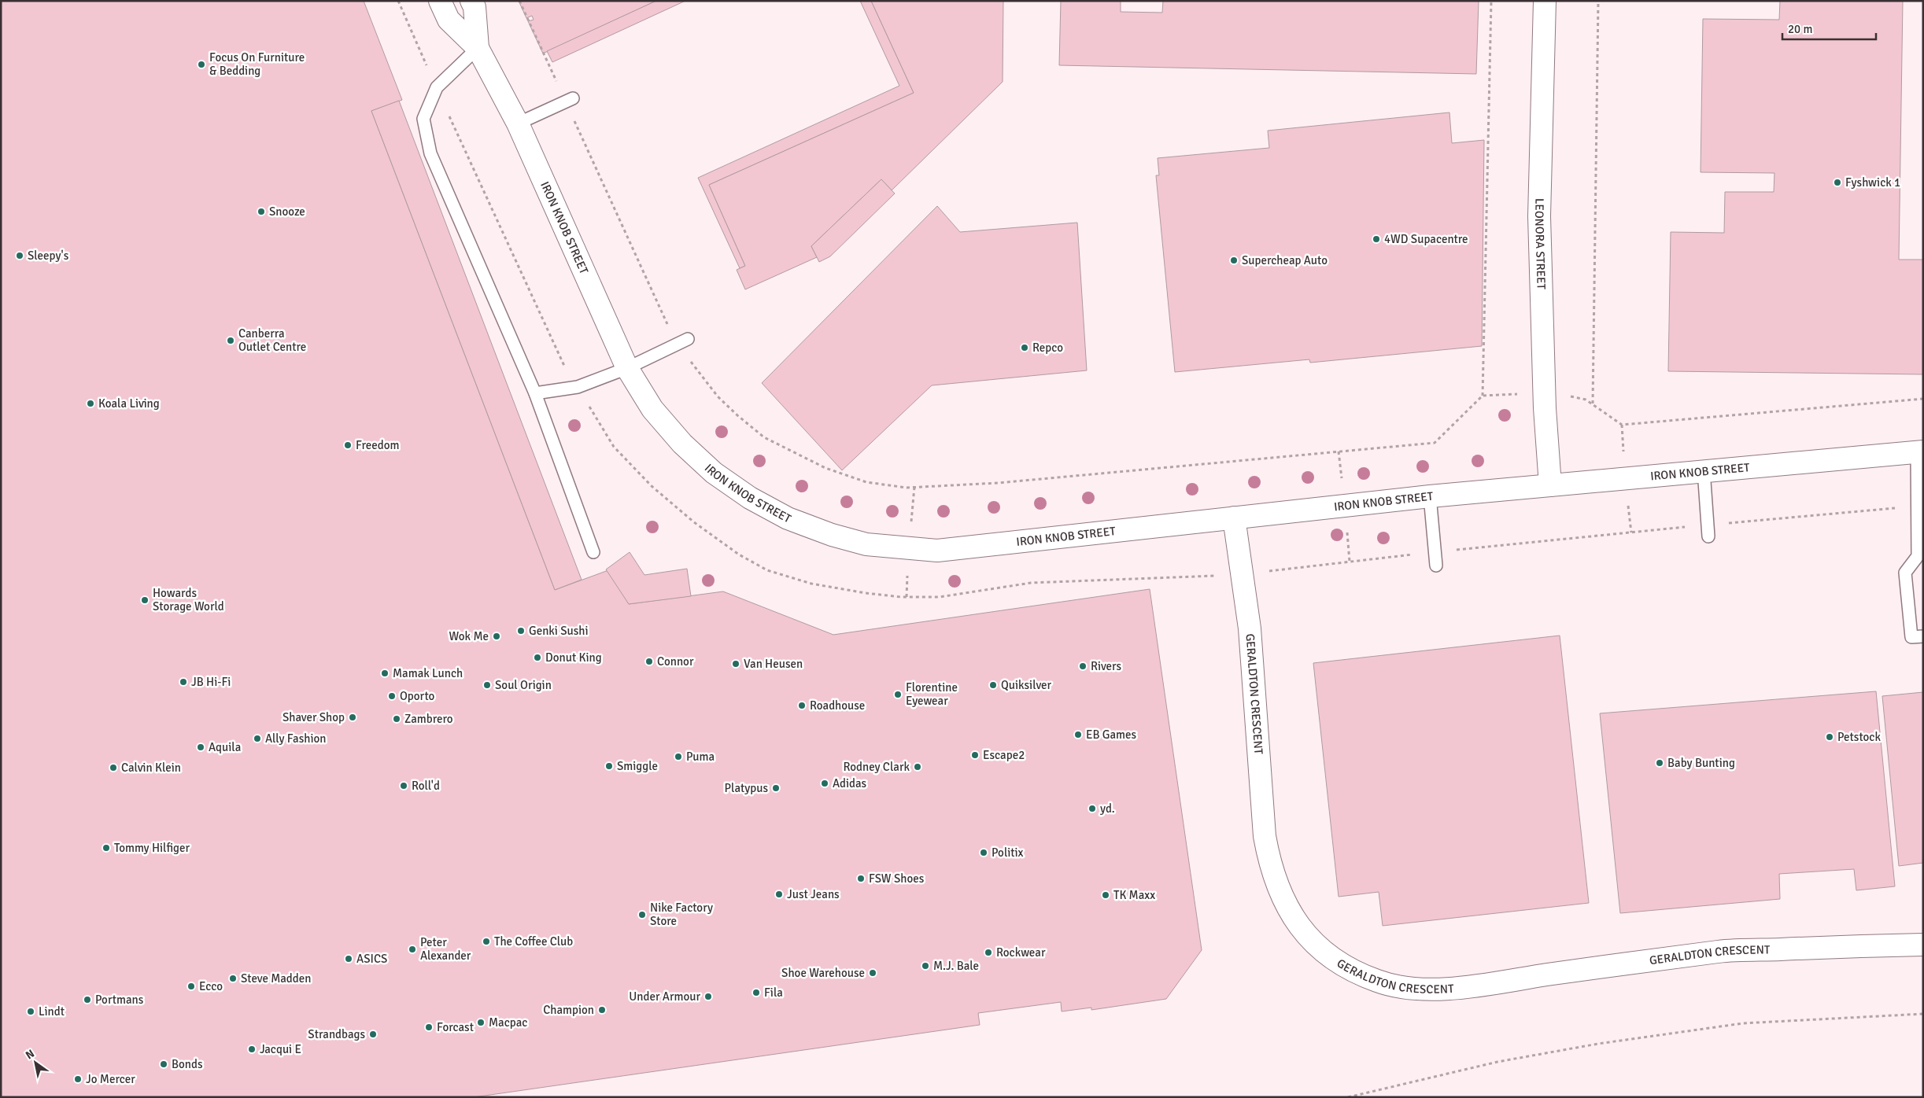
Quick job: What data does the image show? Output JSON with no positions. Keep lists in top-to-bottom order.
{
  "streets": {
    "street": ["IRON KNOB STREET", "LEONORA STREET", "GERALDTON CRESCENT"]
  },
  "crossings": [
    ["IRON KNOB STREET", "LEONORA STREET"],
    ["IRON KNOB STREET", "GERALDTON CRESCENT"]
  ],
  "places": [
    "Focus On Furniture & Bedding",
    "Fyshwick 1",
    "Snooze",
    "4WD Supacentre",
    "Sleepy's",
    "Supercheap Auto",
    "Canberra Outlet Centre",
    "Repco",
    "Koala Living",
    "Freedom",
    "Howards Storage World",
    "Genki Sushi",
    "Wok Me",
    "Donut King",
    "Connor",
    "Van Heusen",
    "Rivers",
    "Mamak Lunch",
    "JB Hi-Fi",
    "Soul Origin",
    "Quiksilver",
    "Florentine Eyewear",
    "Oporto",
    "Roadhouse",
    "Shaver Shop",
    "Zambrero",
    "EB Games",
    "Petstock",
    "Ally Fashion",
    "Aquila",
    "Escape2",
    "Puma",
    "Baby Bunting",
    "Smiggle",
    "Rodney Clark",
    "Calvin Klein",
    "Adidas",
    "Roll'd",
    "Platypus",
    "yd.",
    "Tommy Hilfiger",
    "Politix",
    "FSW Shoes",
    "Just Jeans",
    "TK Maxx",
    "Nike Factory Store",
    "The Coffee Club",
    "Peter Alexander",
    "Rockwear",
    "ASICS",
    "M.J. Bale",
    "Shoe Warehouse",
    "Steve Madden",
    "Ecco",
    "Fila",
    "Under Armour",
    "Portmans",
    "Champion",
    "Lindt",
    "Macpac",
    "Forcast",
    "Strandbags",
    "Jacqui E",
    "Bonds",
    "Jo Mercer"
  ],
  "scale_bar": "20 m",
  "north": "top left"
}
